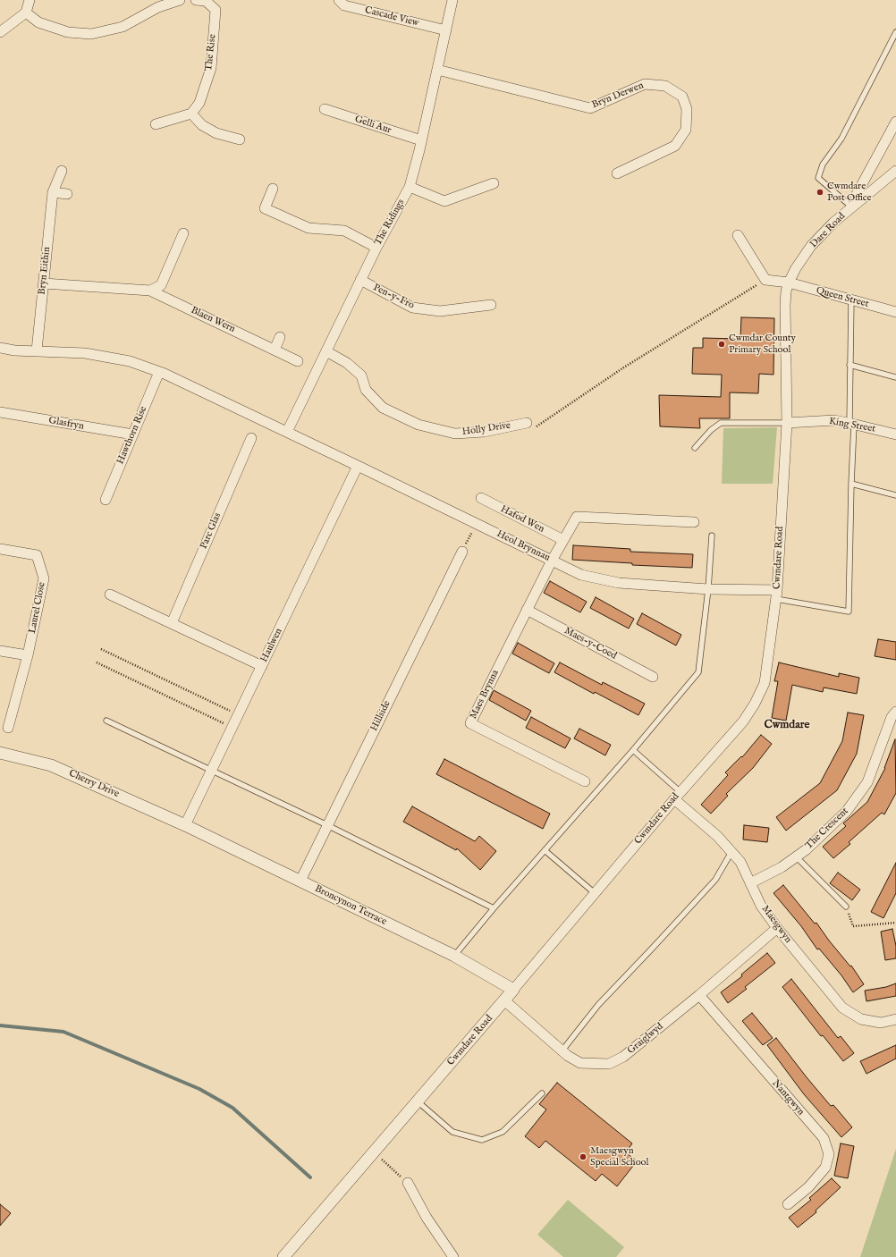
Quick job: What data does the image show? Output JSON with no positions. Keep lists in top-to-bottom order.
{
  "streets": {
    "street": [
      "Cascade View",
      "The Rise",
      "Bryn Derwen",
      "Gelli Aur",
      "The Ridings",
      "Dare Road",
      "Bryn Eithin",
      "Pen-y-Fro",
      "Queen Street",
      "Blaen Wern",
      "Glasfryn",
      "King Street",
      "Holly Drive",
      "Hawthorn Rise",
      "Hafod Wen",
      "Parc Glas",
      "Heol Brynnau",
      "Cwmdare Road",
      "Laurel Close",
      "Maes-y-Coed",
      "Haulwen",
      "Maes Brynna",
      "Hillside",
      "Cherry Drive",
      "The Crescent",
      "Broncynon Terrace",
      "Maesgwyn",
      "Graiglwyd",
      "Nantgwyn"
    ]
  },
  "crossings": [
    ["Cascade View", "The Ridings"],
    ["Bryn Derwen", "The Ridings"],
    ["Gelli Aur", "The Ridings"],
    ["The Ridings", "Pen-y-Fro"],
    ["The Ridings", "Holly Drive"],
    ["The Ridings", "Heol Brynnau"],
    ["Dare Road", "Queen Street"],
    ["Dare Road", "Cwmdare Road"],
    ["Bryn Eithin", "Blaen Wern"],
    ["Bryn Eithin", "Heol Brynnau"],
    ["Queen Street", "Cwmdare Road"],
    ["Glasfryn", "Hawthorn Rise"],
    ["King Street", "Cwmdare Road"],
    ["Hawthorn Rise", "Heol Brynnau"],
    ["Heol Brynnau", "Cwmdare Road"],
    ["Heol Brynnau", "Haulwen"],
    ["Cwmdare Road", "Broncynon Terrace"],
    ["Cwmdare Road", "Maesgwyn"],
    ["Cwmdare Road", "Graiglwyd"],
    ["Maes-y-Coed", "Maes Brynna"],
    ["Haulwen", "Cherry Drive"],
    ["Haulwen", "Broncynon Terrace"],
    ["Hillside", "Broncynon Terrace"],
    ["Cherry Drive", "Broncynon Terrace"],
    ["The Crescent", "Maesgwyn"],
    ["Maesgwyn", "Graiglwyd"],
    ["Graiglwyd", "Nantgwyn"]
  ],
  "districts": ["Cwmdare"],
  "places": ["Cwmdare Post Office", "Cwmdar County Primary School", "Maesgwyn Special School"]
}
